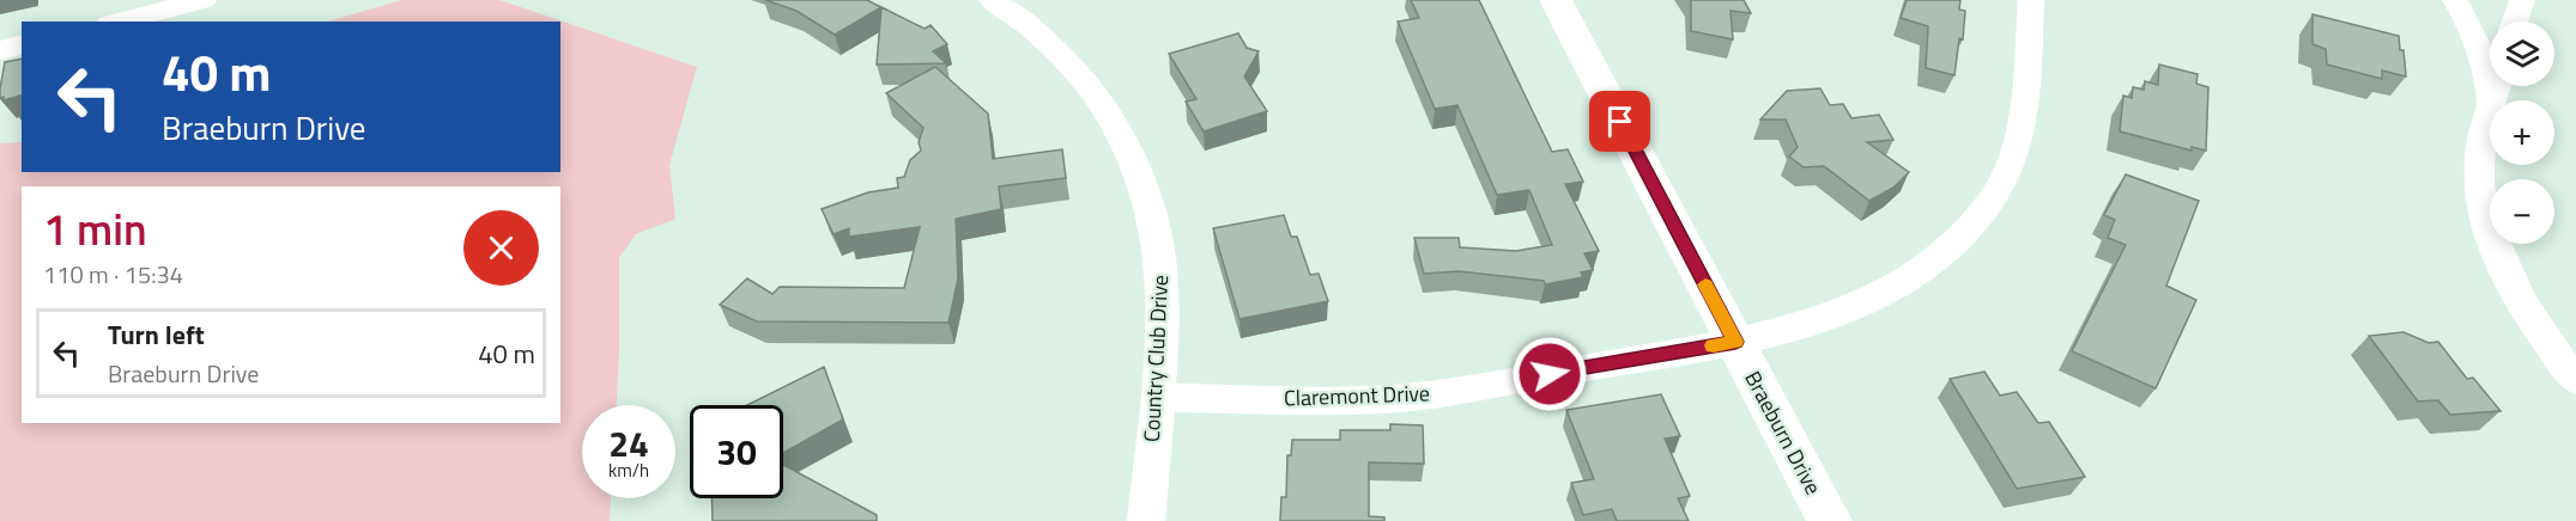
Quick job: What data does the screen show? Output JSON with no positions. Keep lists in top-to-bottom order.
{
  "streets": {
    "street": ["Country Club Drive", "Claremont Drive", "Braeburn Drive"]
  },
  "crossings": [
    ["Country Club Drive", "Claremont Drive"],
    ["Claremont Drive", "Braeburn Drive"]
  ],
  "page": {
    "map_buttons": ["+", "−"],
    "turn": ["40 m", "Braeburn Drive"],
    "heading": ["1 min", "110 m · 15:34"],
    "list": [
      {
        "name": "Turn left",
        "note": "Braeburn Drive",
        "value": "40 m"
      }
    ],
    "speed": "24 km/h",
    "limit": "30"
  }
}
